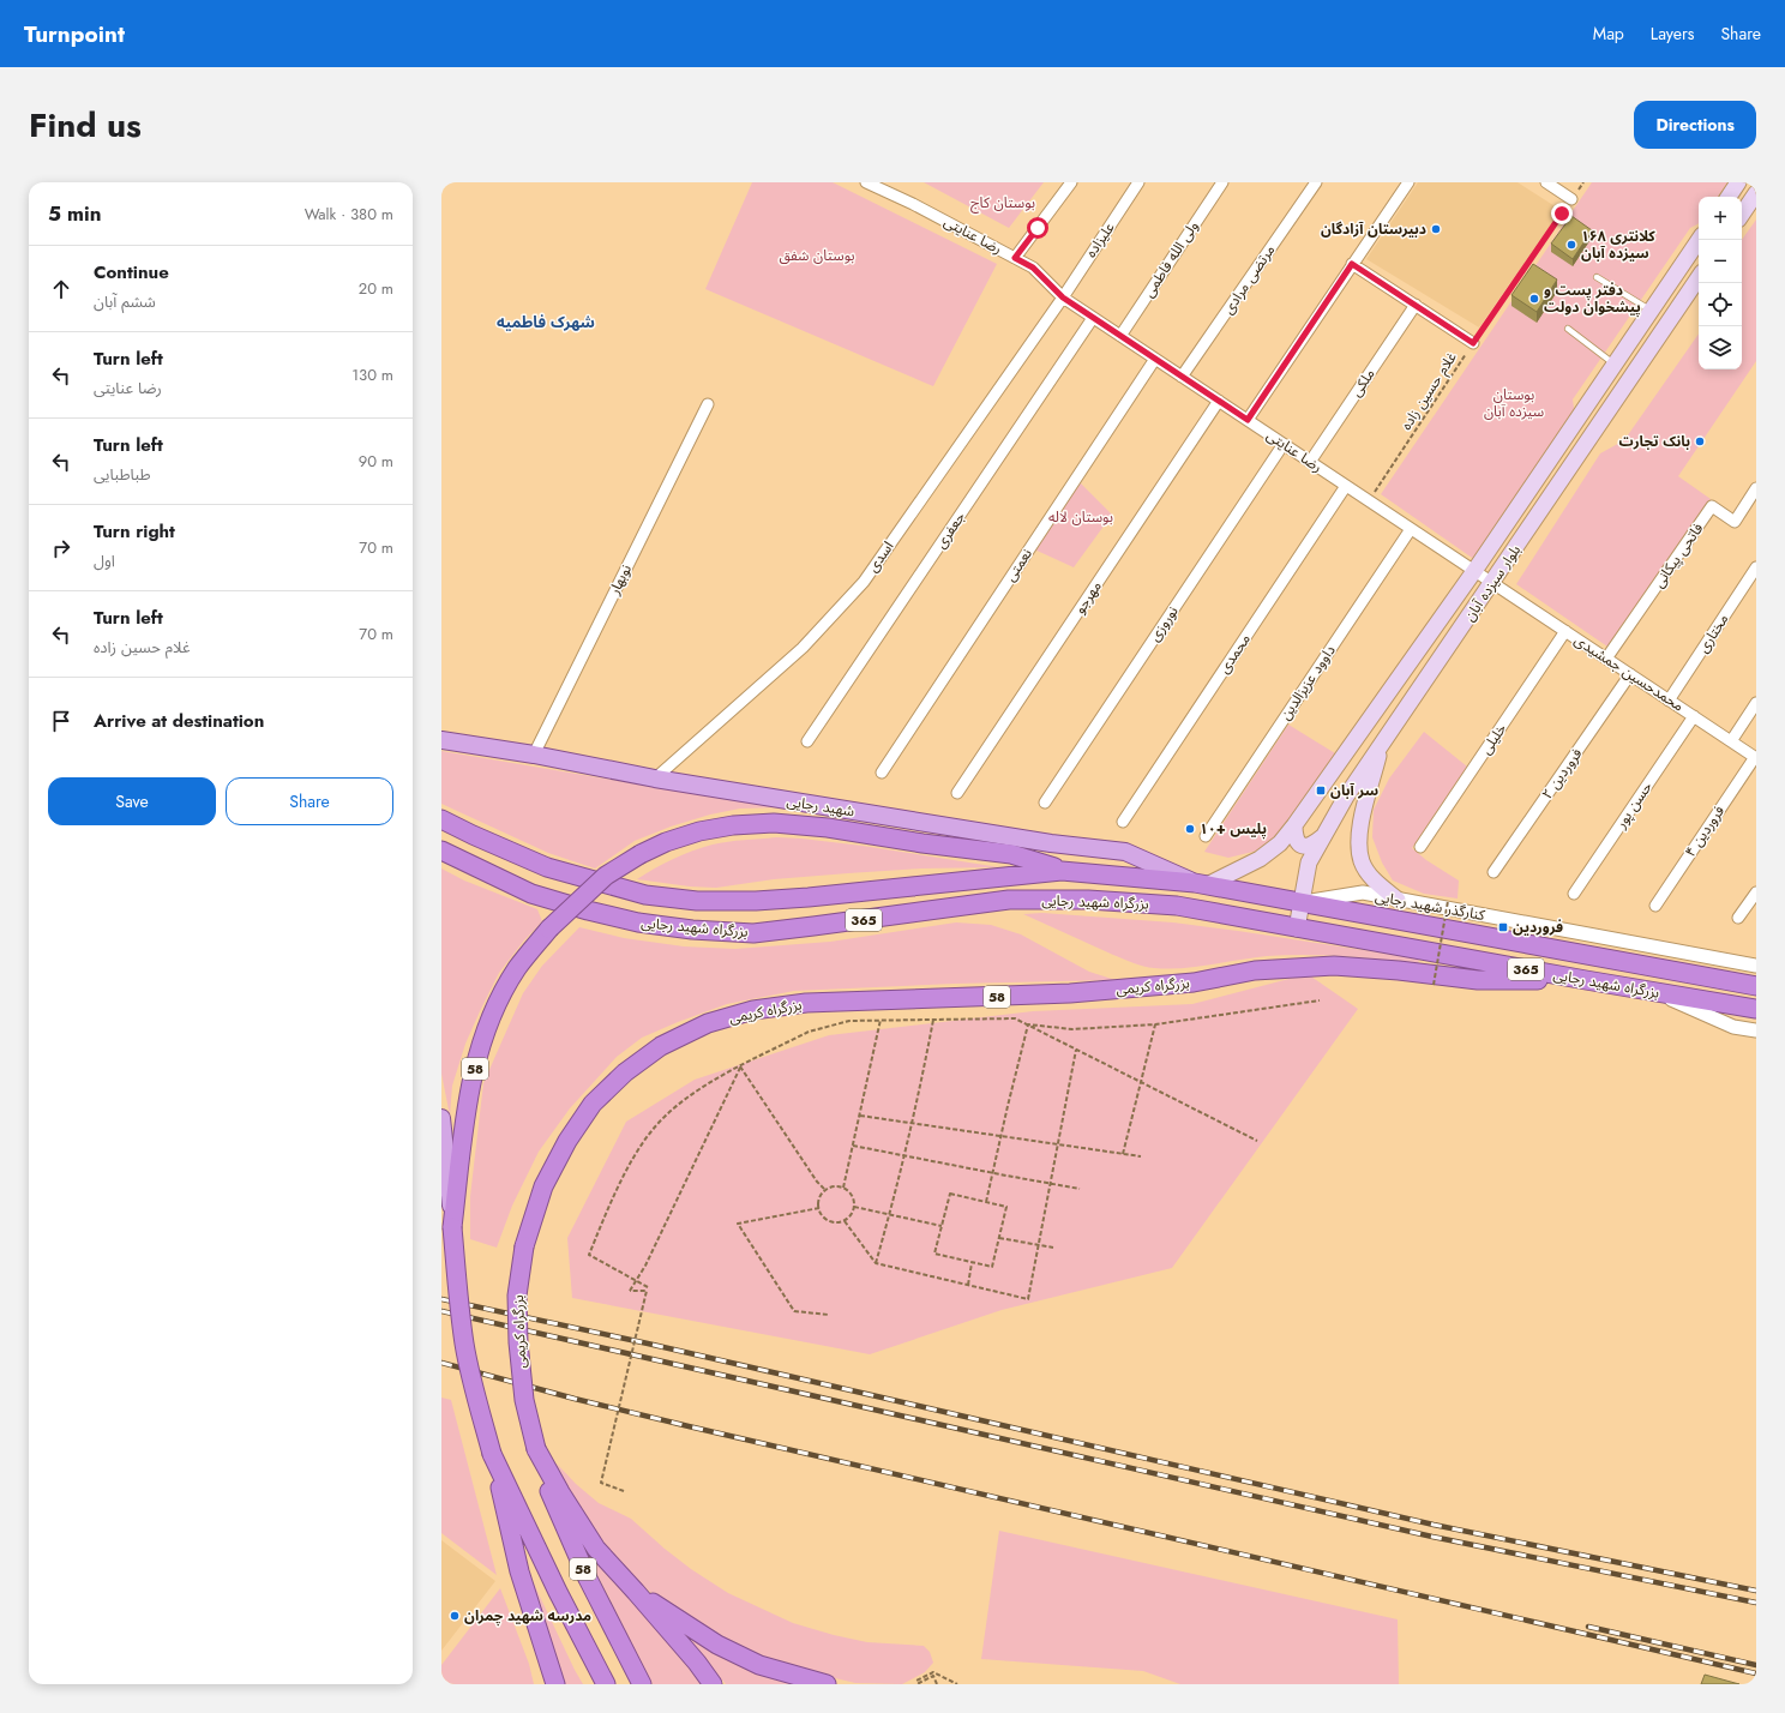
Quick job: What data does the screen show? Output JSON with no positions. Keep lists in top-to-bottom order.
{
  "streets": {
    "highway": [
      "بزرگراه شهید رجایی",
      "365",
      "بزرگراه کریمی",
      "58"
    ],
    "main road": ["بلوار سیزده آبان", "شهید رجایی"],
    "street": [
      "رضا عنایتی",
      "علیزاده",
      "ولی الله فاطمی",
      "مرتضی مرادی",
      "ملکی",
      "جعفری",
      "فاتحی پیکانی",
      "اسدی",
      "نعمتی",
      "نوبهار",
      "مهرجو",
      "نوروزی",
      "مختاری",
      "محمدی",
      "محمدحسین جمشیدی",
      "داوود عزیزالدین",
      "خلیلی",
      "فروردین ۲",
      "حسن پور",
      "فروردین ۴",
      "کنارگذر شهید رجایی"
    ],
    "path": ["غلام حسین زاده"]
  },
  "crossings": [
    ["رضا عنایتی", "علیزاده"],
    ["رضا عنایتی", "ولی الله فاطمی"],
    ["رضا عنایتی", "مرتضی مرادی"],
    ["رضا عنایتی", "ملکی"],
    ["رضا عنایتی", "غلام حسین زاده"],
    ["رضا عنایتی", "جعفری"],
    ["رضا عنایتی", "اسدی"],
    ["رضا عنایتی", "نعمتی"],
    ["رضا عنایتی", "بلوار سیزده آبان"],
    ["رضا عنایتی", "مهرجو"],
    ["رضا عنایتی", "نوروزی"],
    ["رضا عنایتی", "محمدی"],
    ["رضا عنایتی", "محمدحسین جمشیدی"],
    ["رضا عنایتی", "داوود عزیزالدین"],
    ["علیزاده", "اسدی"],
    ["فاتحی پیکانی", "محمدحسین جمشیدی"],
    ["اسدی", "شهید رجایی"],
    ["نوبهار", "شهید رجایی"],
    ["بلوار سیزده آبان", "محمدحسین جمشیدی"],
    ["بلوار سیزده آبان", "شهید رجایی"],
    ["بلوار سیزده آبان", "بزرگراه شهید رجایی"],
    ["بلوار سیزده آبان", "کنارگذر شهید رجایی"],
    ["مختاری", "محمدحسین جمشیدی"],
    ["محمدحسین جمشیدی", "خلیلی"],
    ["محمدحسین جمشیدی", "فروردین ۲"],
    ["محمدحسین جمشیدی", "حسن پور"],
    ["محمدحسین جمشیدی", "فروردین ۴"],
    ["شهید رجایی", "بزرگراه شهید رجایی"],
    ["بزرگراه شهید رجایی", "کنارگذر شهید رجایی"],
    ["بزرگراه شهید رجایی", "بزرگراه کریمی"],
    ["بزرگراه شهید رجایی", "58"]
  ],
  "districts": ["شهرک فاطمیه"],
  "parks": [
    "بوستان کاج",
    "بوستان شفق",
    "بوستان سیزده آبان",
    "بوستان لاله"
  ],
  "places": {
    "other": [
      "دبیرستان آزادگان",
      "کلانتری ۱۶۸ سیزده آبان",
      "دفتر پست و پیشخوان دولت",
      "بانک تجارت",
      "پلیس +۱۰",
      "مدرسه شهید چمران"
    ],
    "transit": ["سر آبان", "فروردین"]
  },
  "page": {
    "header": "Turnpoint",
    "nav": ["Map", "Layers", "Share"],
    "title": "Find us",
    "buttons": [
      "Directions",
      ["Save", "Share"]
    ],
    "heading": ["5 min", "Walk · 380 m"],
    "map_buttons": ["+", "−"],
    "list": [
      ["Continue", "ششم آبان", "20 m"],
      ["Turn left", "رضا عنایتی", "130 m"],
      ["Turn left", "طباطبایی", "90 m"],
      ["Turn right", "اول", "70 m"],
      ["Turn left", "غلام حسین زاده", "70 m"],
      "Arrive at destination"
    ]
  }
}
